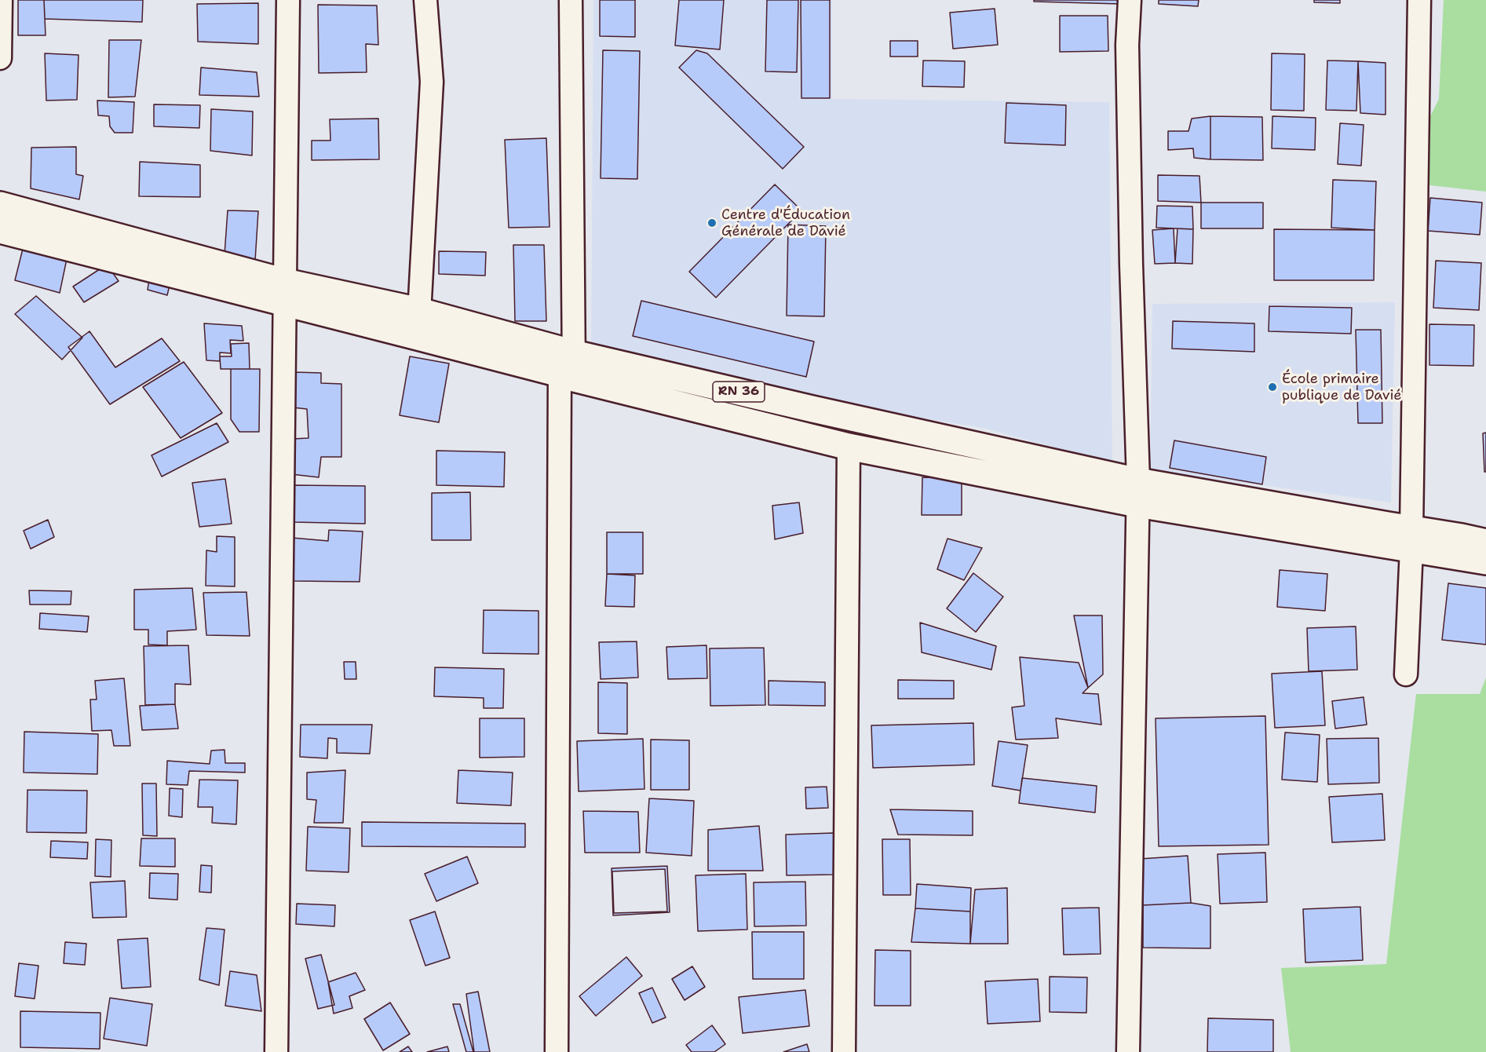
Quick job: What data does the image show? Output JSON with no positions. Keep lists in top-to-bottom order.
{
  "streets": {
    "main road": ["RN 36"]
  },
  "places": ["Centre d'Éducation Générale de Davié", "École primaire publique de Davié"]
}
